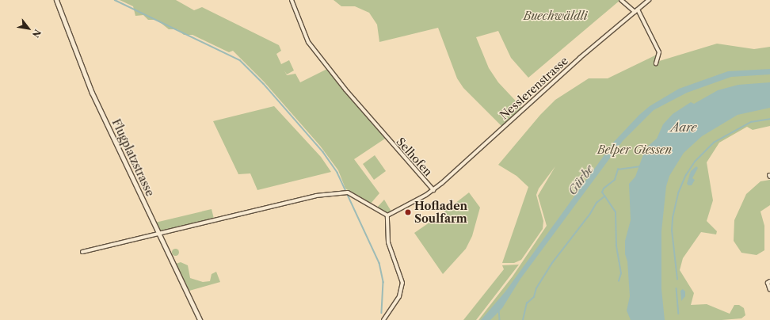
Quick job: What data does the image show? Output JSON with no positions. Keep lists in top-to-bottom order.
{
  "streets": {
    "street": ["Nesslerenstrasse", "Selhofen", "Flugplatzstrasse"]
  },
  "crossings": [
    ["Nesslerenstrasse", "Selhofen"]
  ],
  "water": ["Aare", "Gürbe"],
  "parks": ["Buechwäldli", "Belper Giessen"],
  "places": ["Hofladen Soulfarm"],
  "north": "bottom right"
}
